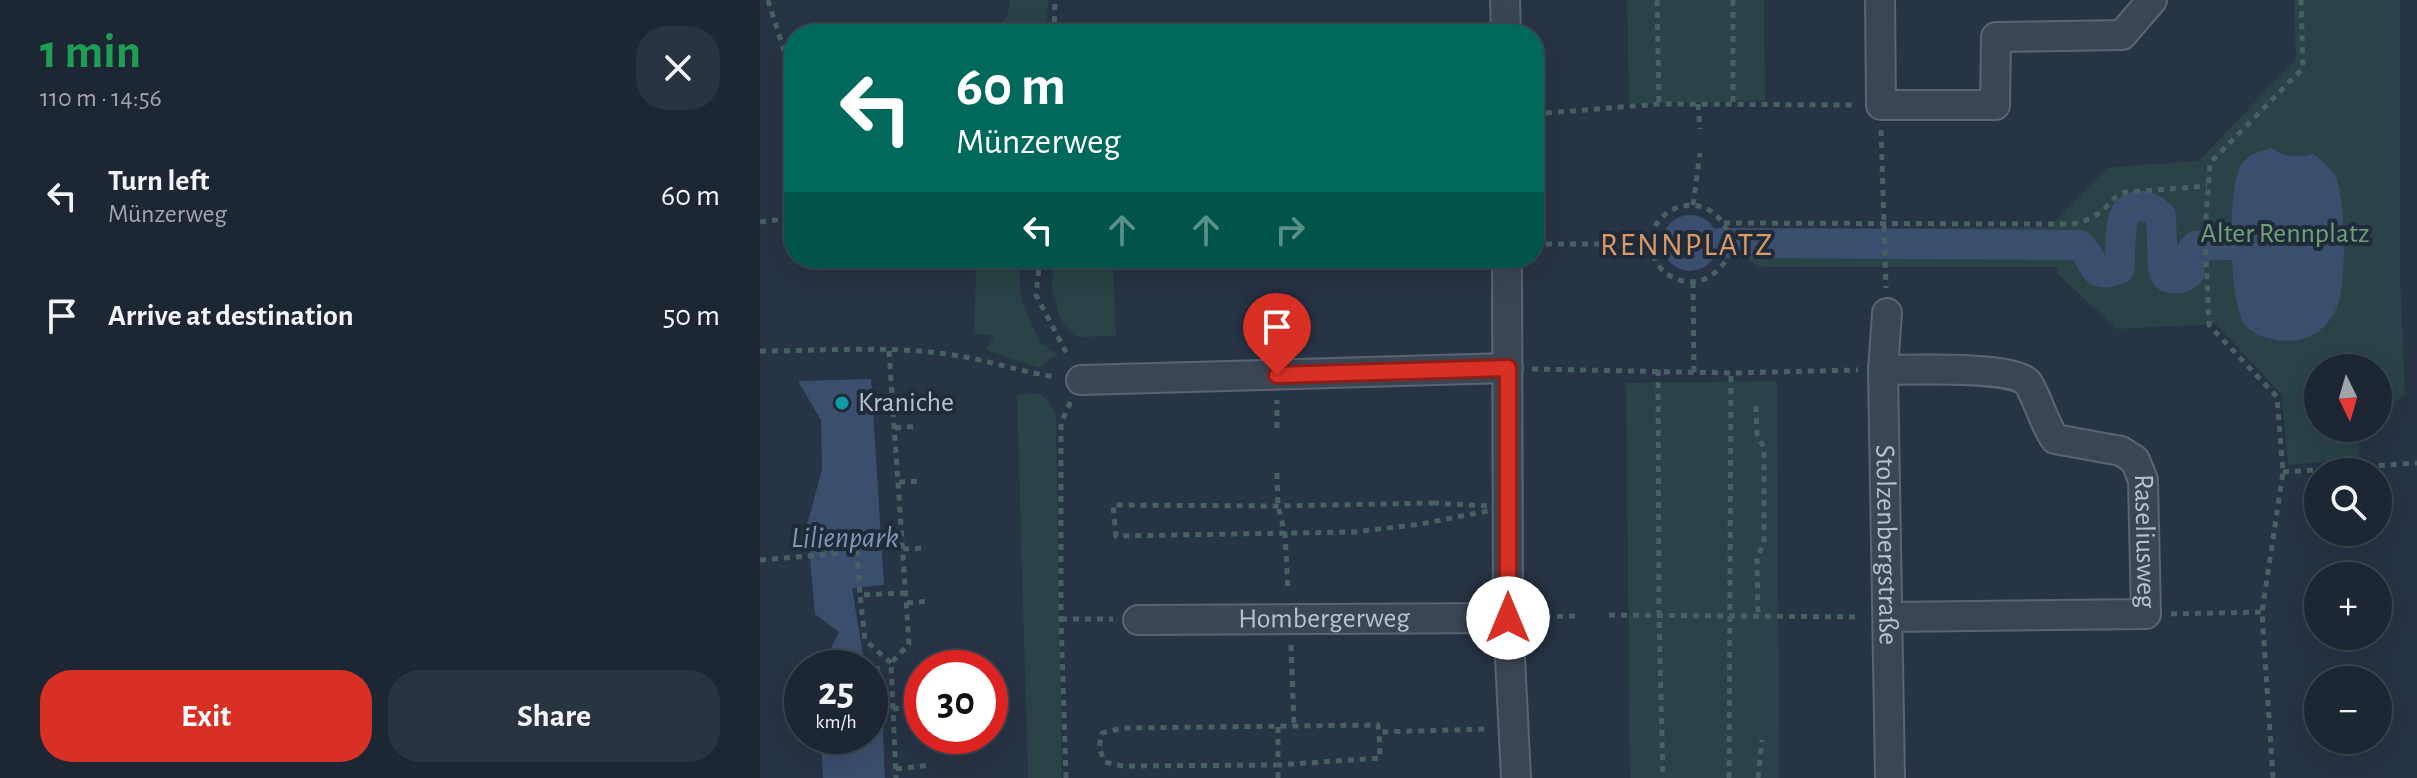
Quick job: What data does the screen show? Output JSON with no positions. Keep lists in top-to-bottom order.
{
  "streets": {
    "street": ["Raseliusweg", "Stolzenbergstraße", "Hombergerweg"]
  },
  "crossings": [
    ["Raseliusweg", "Stolzenbergstraße"]
  ],
  "districts": ["RENNPLATZ"],
  "water": ["Lilienpark"],
  "parks": ["Alter Rennplatz"],
  "places": ["Kraniche"],
  "north": "bottom",
  "page": {
    "heading": ["1 min", "110 m · 14:56"],
    "turn": ["60 m", "Münzerweg"],
    "list": [
      {
        "name": "Turn left",
        "note": "Münzerweg",
        "value": "60 m"
      },
      {
        "name": "Arrive at destination",
        "value": "50 m"
      }
    ],
    "map_buttons": ["+", "−"],
    "speed": "25 km/h",
    "limit": "30",
    "buttons": ["Exit", "Share"]
  }
}
